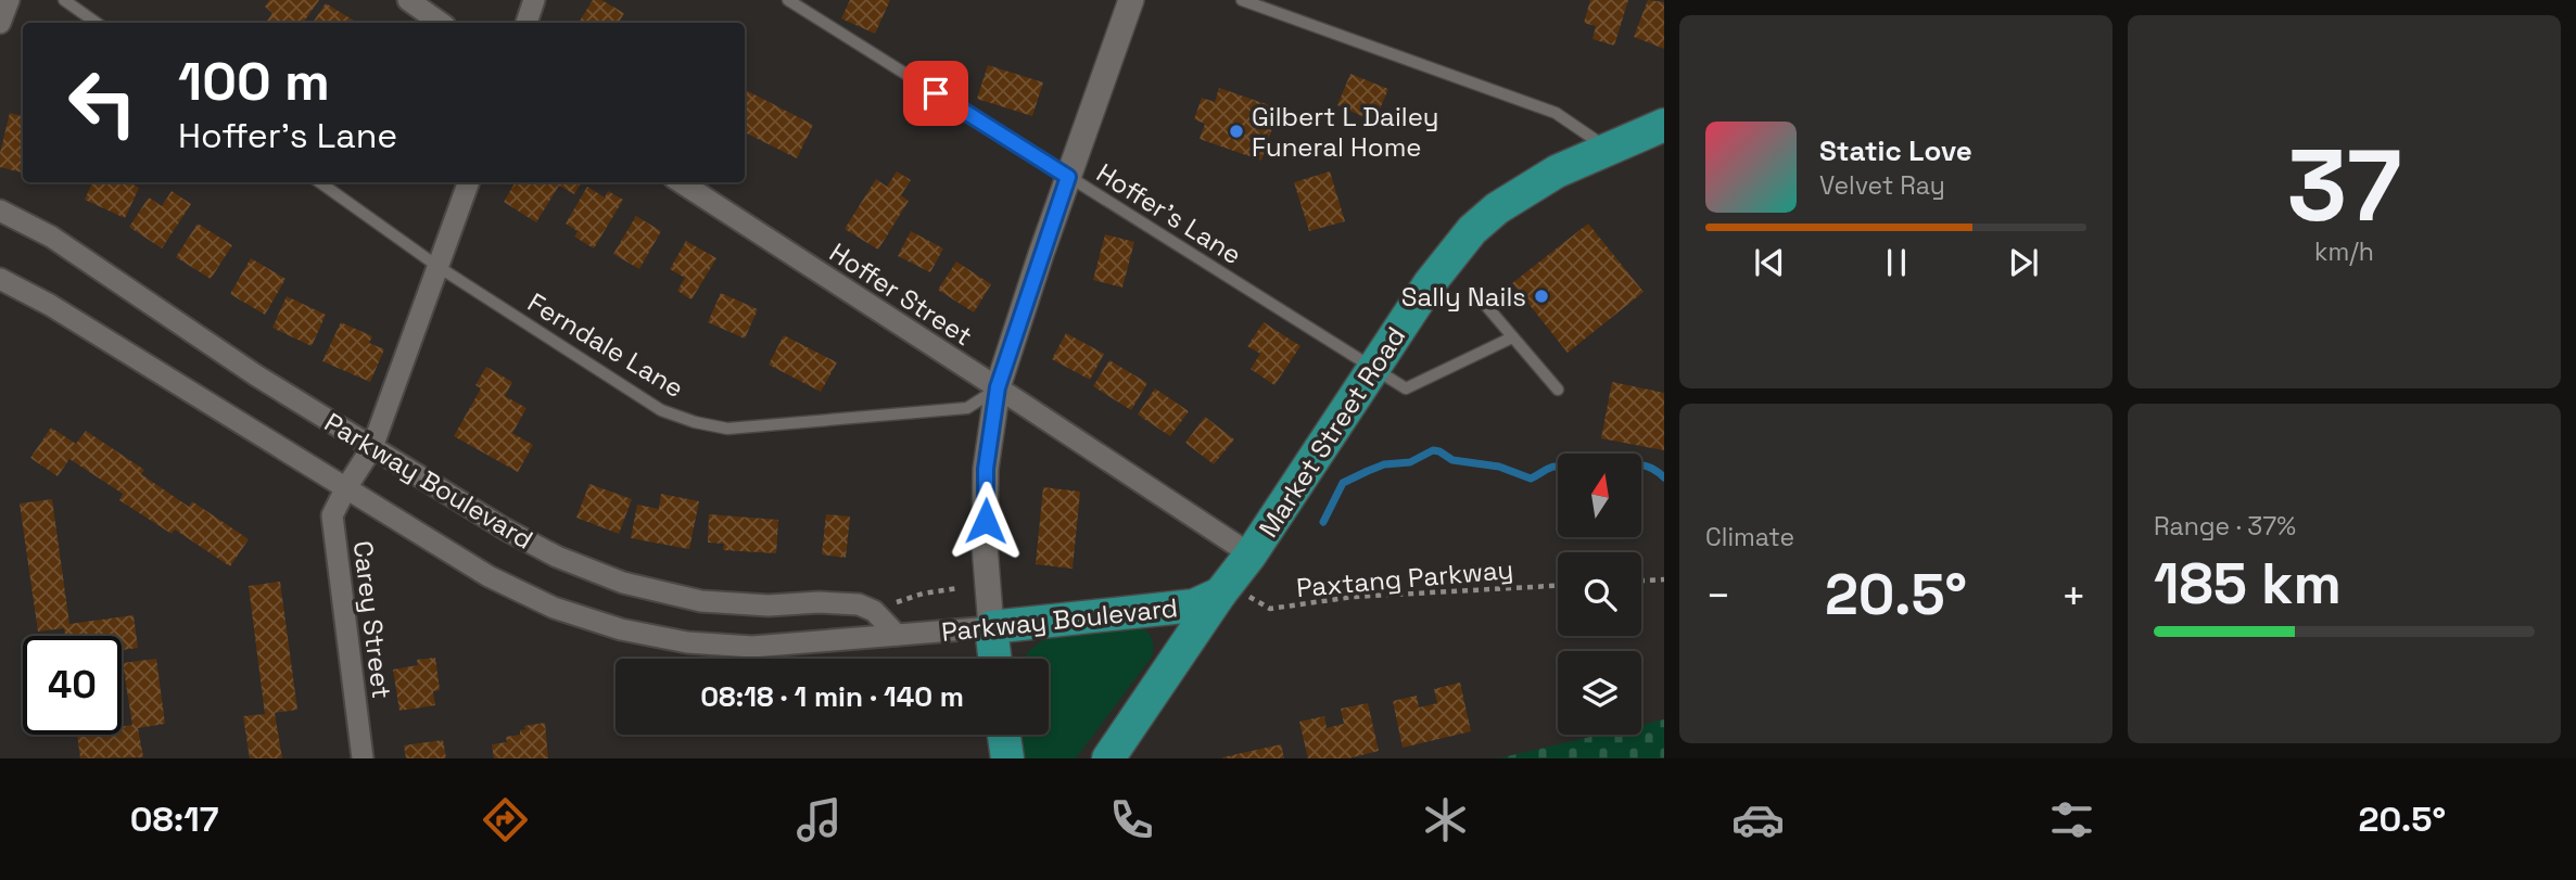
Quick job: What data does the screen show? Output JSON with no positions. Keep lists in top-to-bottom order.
{
  "streets": {
    "main road": ["Market Street Road", "Parkway Boulevard"],
    "street": ["Hoffer Street", "Carey Street"],
    "lane": ["Hoffer's Lane", "Ferndale Lane"],
    "path": ["Paxtang Parkway"]
  },
  "crossings": [
    ["Hoffer's Lane", "Market Street Road"],
    ["Hoffer Street", "Ferndale Lane"],
    ["Hoffer Street", "Market Street Road"],
    ["Ferndale Lane", "Carey Street"],
    ["Market Street Road", "Parkway Boulevard"],
    ["Market Street Road", "Paxtang Parkway"],
    ["Parkway Boulevard", "Paxtang Parkway"],
    ["Parkway Boulevard", "Carey Street"]
  ],
  "places": ["Gilbert L Dailey Funeral Home", "Sally Nails"],
  "north": "top",
  "page": {
    "tile": [
      ["37", "km/h"],
      "Climate",
      ["Range · 37%", "185 km"]
    ],
    "turn": ["100 m", "Hoffer's Lane"],
    "song": ["Static Love", "Velvet Ray"],
    "heat": ["−", "20.5°", "+"],
    "limit": "40",
    "trip": "08:18 · 1 min · 140 m",
    "tabs": ["08:17", "20.5°"]
  }
}
